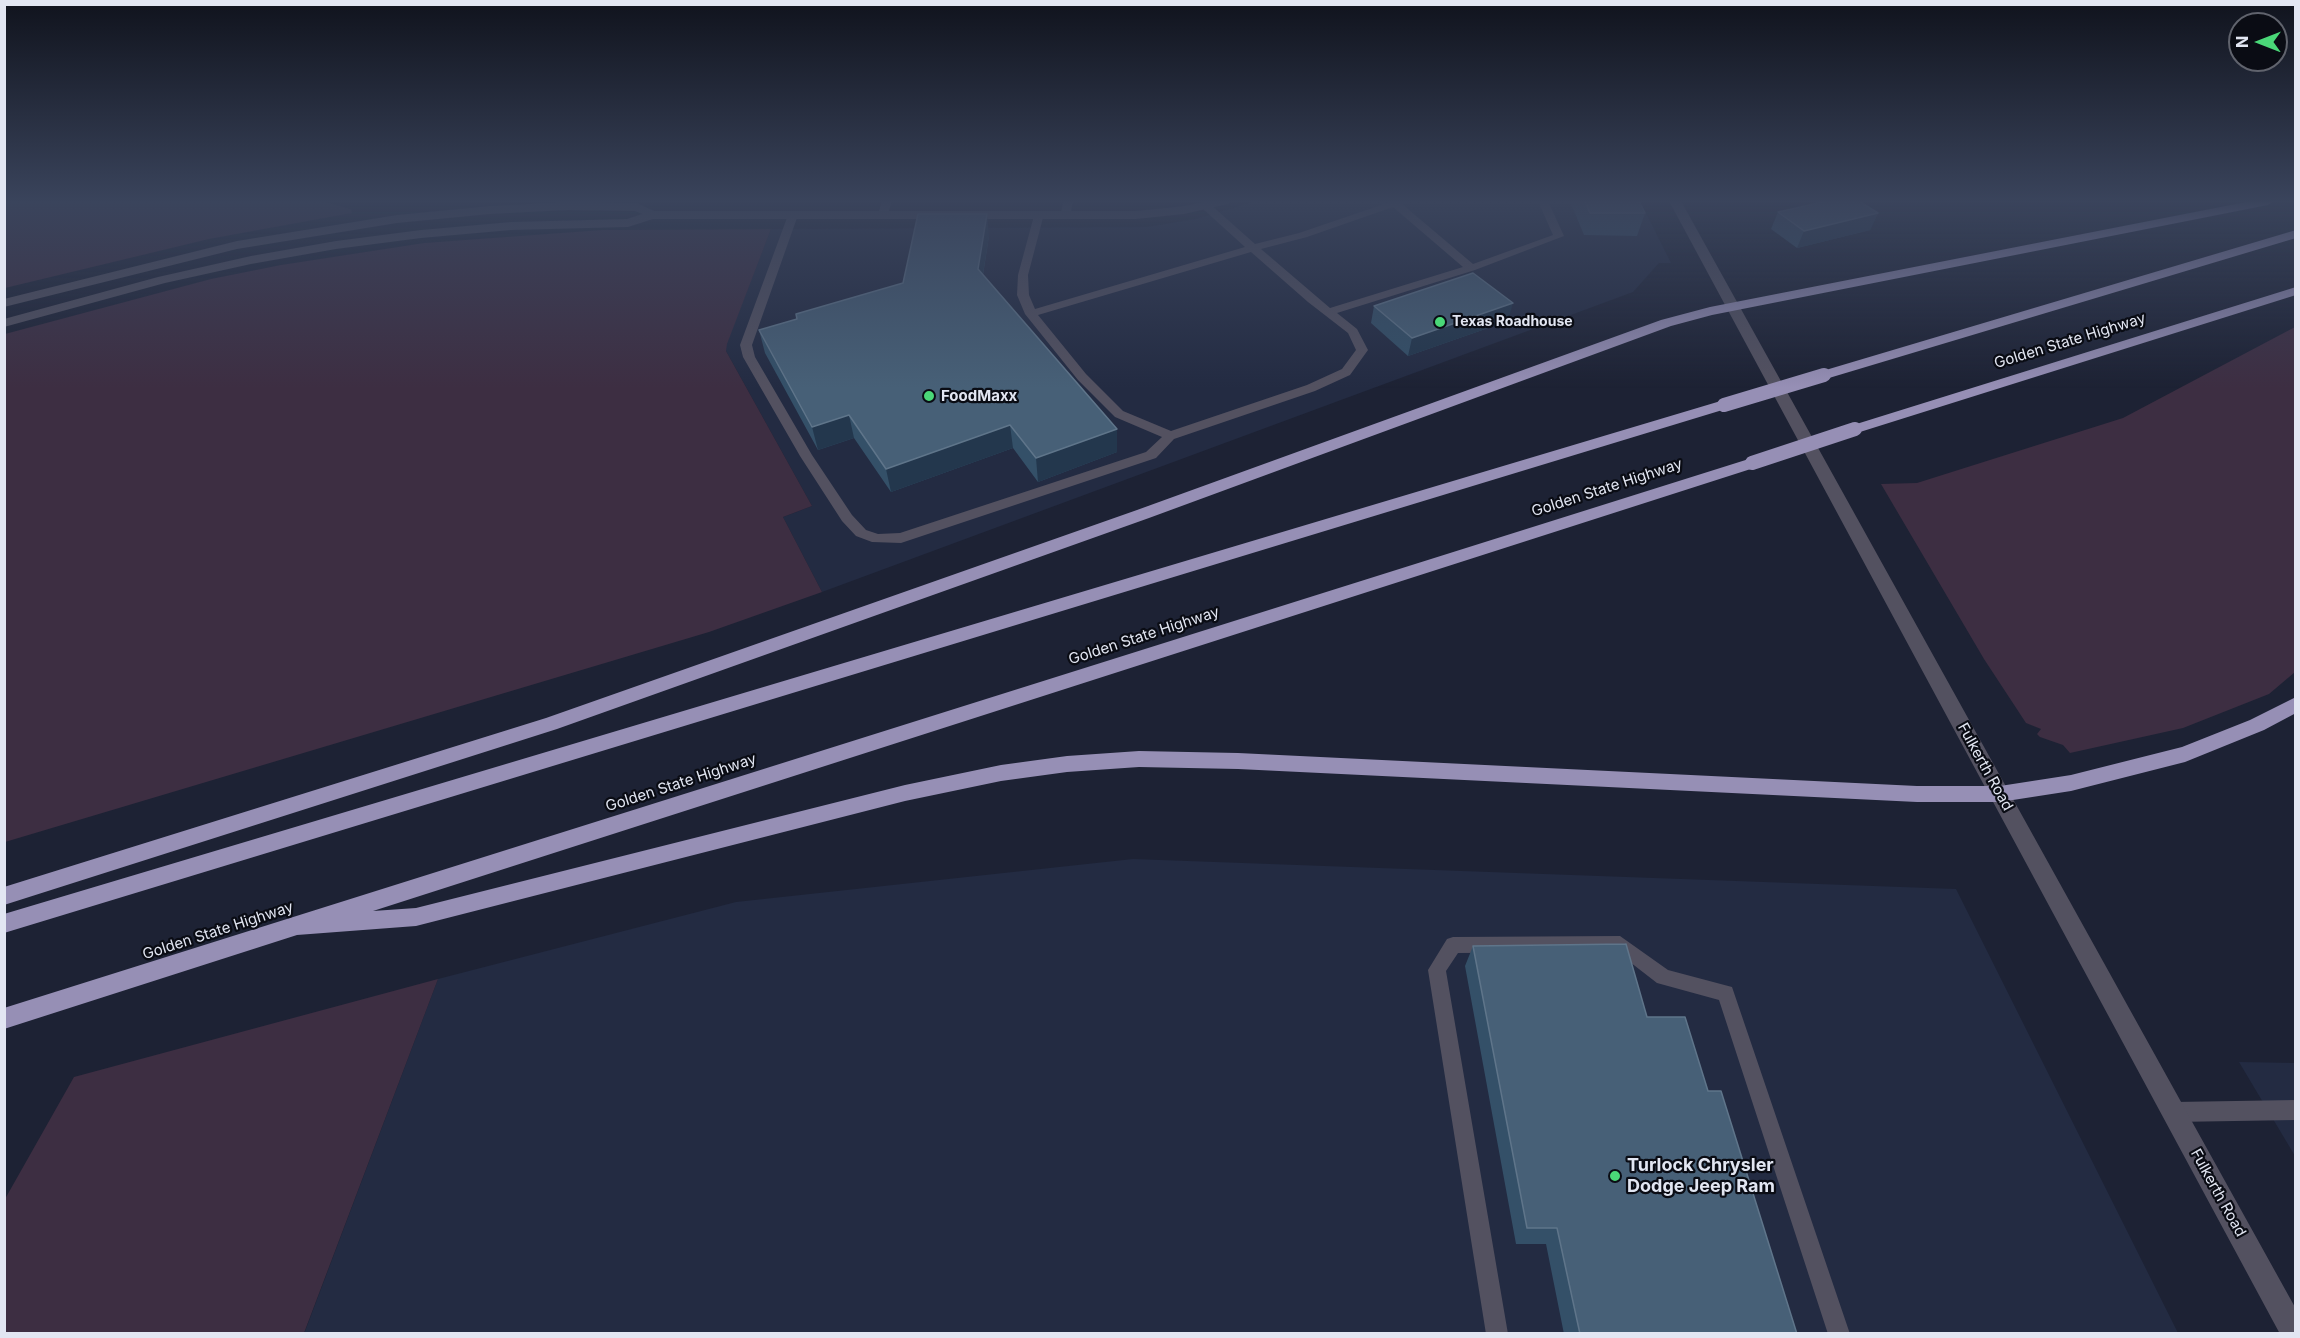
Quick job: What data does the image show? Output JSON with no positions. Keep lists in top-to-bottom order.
{
  "streets": {
    "highway": ["Golden State Highway"],
    "street": ["Fulkerth Road"]
  },
  "places": ["Texas Roadhouse", "FoodMaxx", "Turlock Chrysler Dodge Jeep Ram"],
  "north": "left"
}
